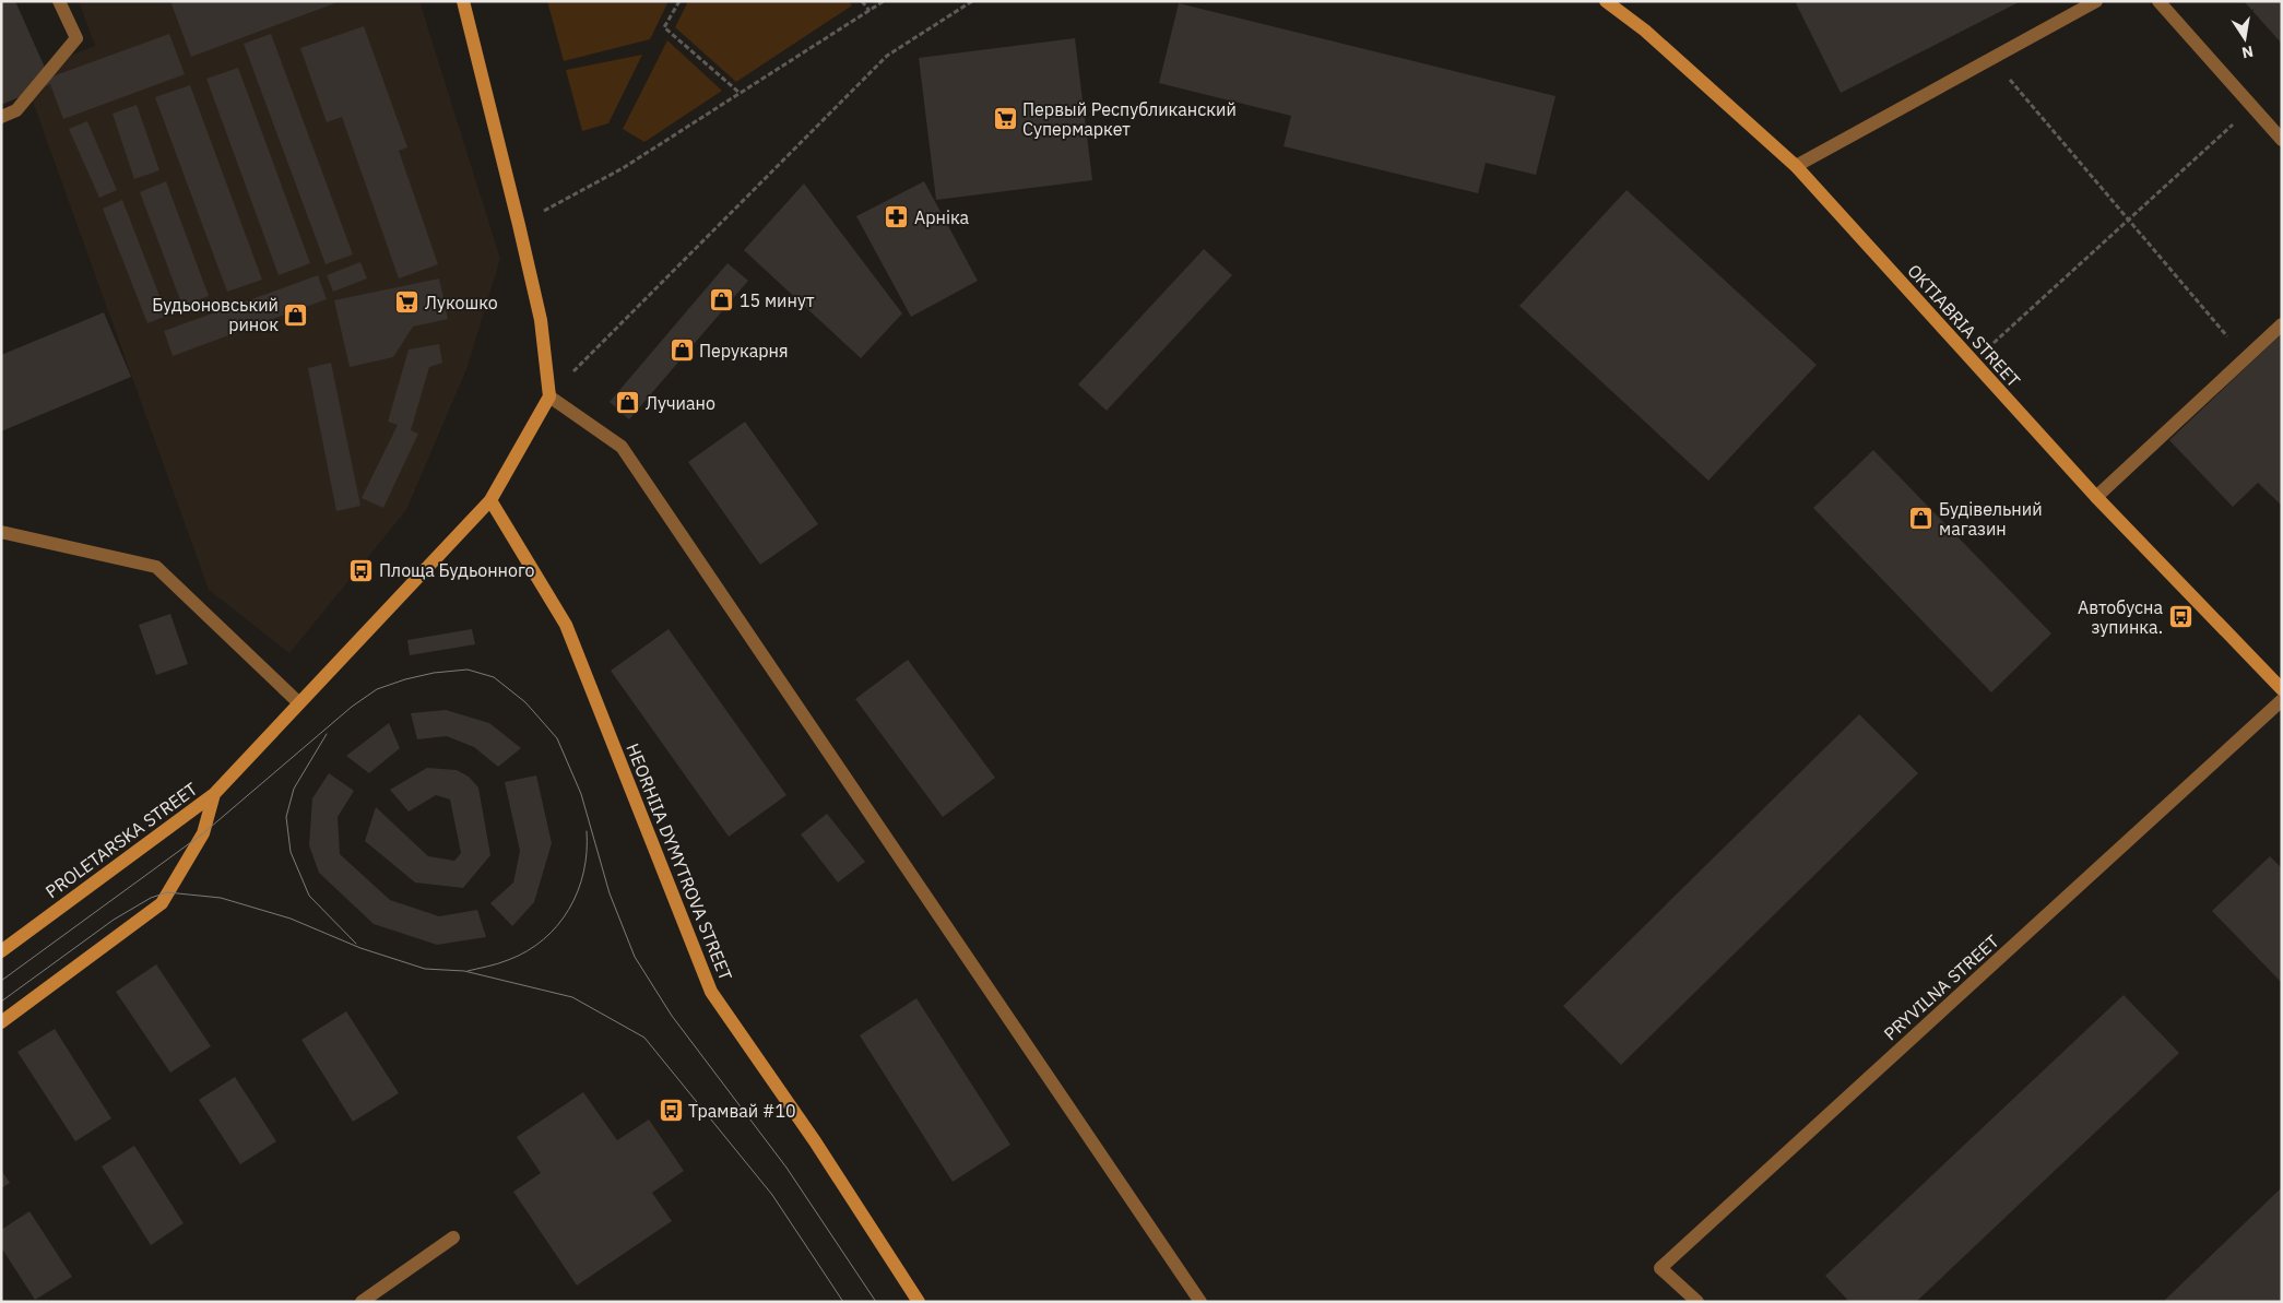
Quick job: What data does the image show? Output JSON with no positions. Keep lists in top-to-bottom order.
{
  "streets": {
    "main road": ["OKTIABRIA STREET", "PROLETARSKA STREET", "HEORHIIA DYMYTROVA STREET"],
    "street": ["PRYVILNA STREET"]
  },
  "places": {
    "supermarket": ["Первый Республиканский Супермаркет", "Лукошко"],
    "pharmacy": ["Арніка"],
    "shop": [
      "15 минут",
      "Будьоновський ринок",
      "Перукарня",
      "Лучиано",
      "Будівельний магазин"
    ],
    "bus stop": ["Площа Будьонного", "Автобусна зупинка.", "Трамвай #10"]
  },
  "north": "bottom"
}
